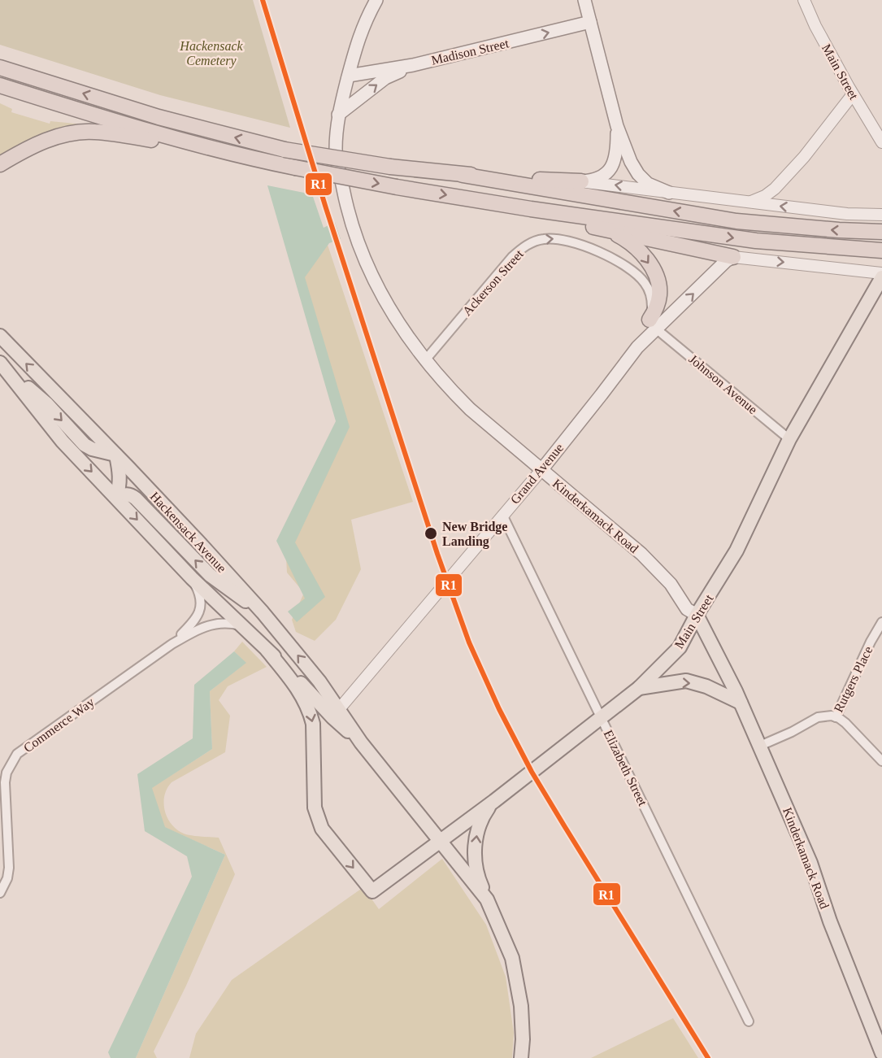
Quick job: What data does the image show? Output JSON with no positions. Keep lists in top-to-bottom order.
{
  "streets": {
    "main road": [
      "Madison Street",
      "Main Street",
      "Grand Avenue",
      "Kinderkamack Road",
      "Hackensack Avenue"
    ],
    "street": [
      "Ackerson Street",
      "Johnson Avenue",
      "Rutgers Place",
      "Commerce Way",
      "Elizabeth Street"
    ]
  },
  "crossings": [
    ["Madison Street", "Kinderkamack Road"],
    ["Main Street", "Johnson Avenue"],
    ["Main Street", "Kinderkamack Road"],
    ["Main Street", "Hackensack Avenue"],
    ["Main Street", "Elizabeth Street"],
    ["Ackerson Street", "Johnson Avenue"],
    ["Ackerson Street", "Grand Avenue"],
    ["Ackerson Street", "Kinderkamack Road"],
    ["Johnson Avenue", "Grand Avenue"],
    ["Grand Avenue", "Kinderkamack Road"],
    ["Grand Avenue", "Hackensack Avenue"],
    ["Grand Avenue", "Elizabeth Street"],
    ["Kinderkamack Road", "Rutgers Place"],
    ["Hackensack Avenue", "Commerce Way"]
  ],
  "one_way": ["Madison Street"],
  "parks": ["Hackensack Cemetery"],
  "places": ["New Bridge Landing"],
  "lines": ["transit line R1"]
}
